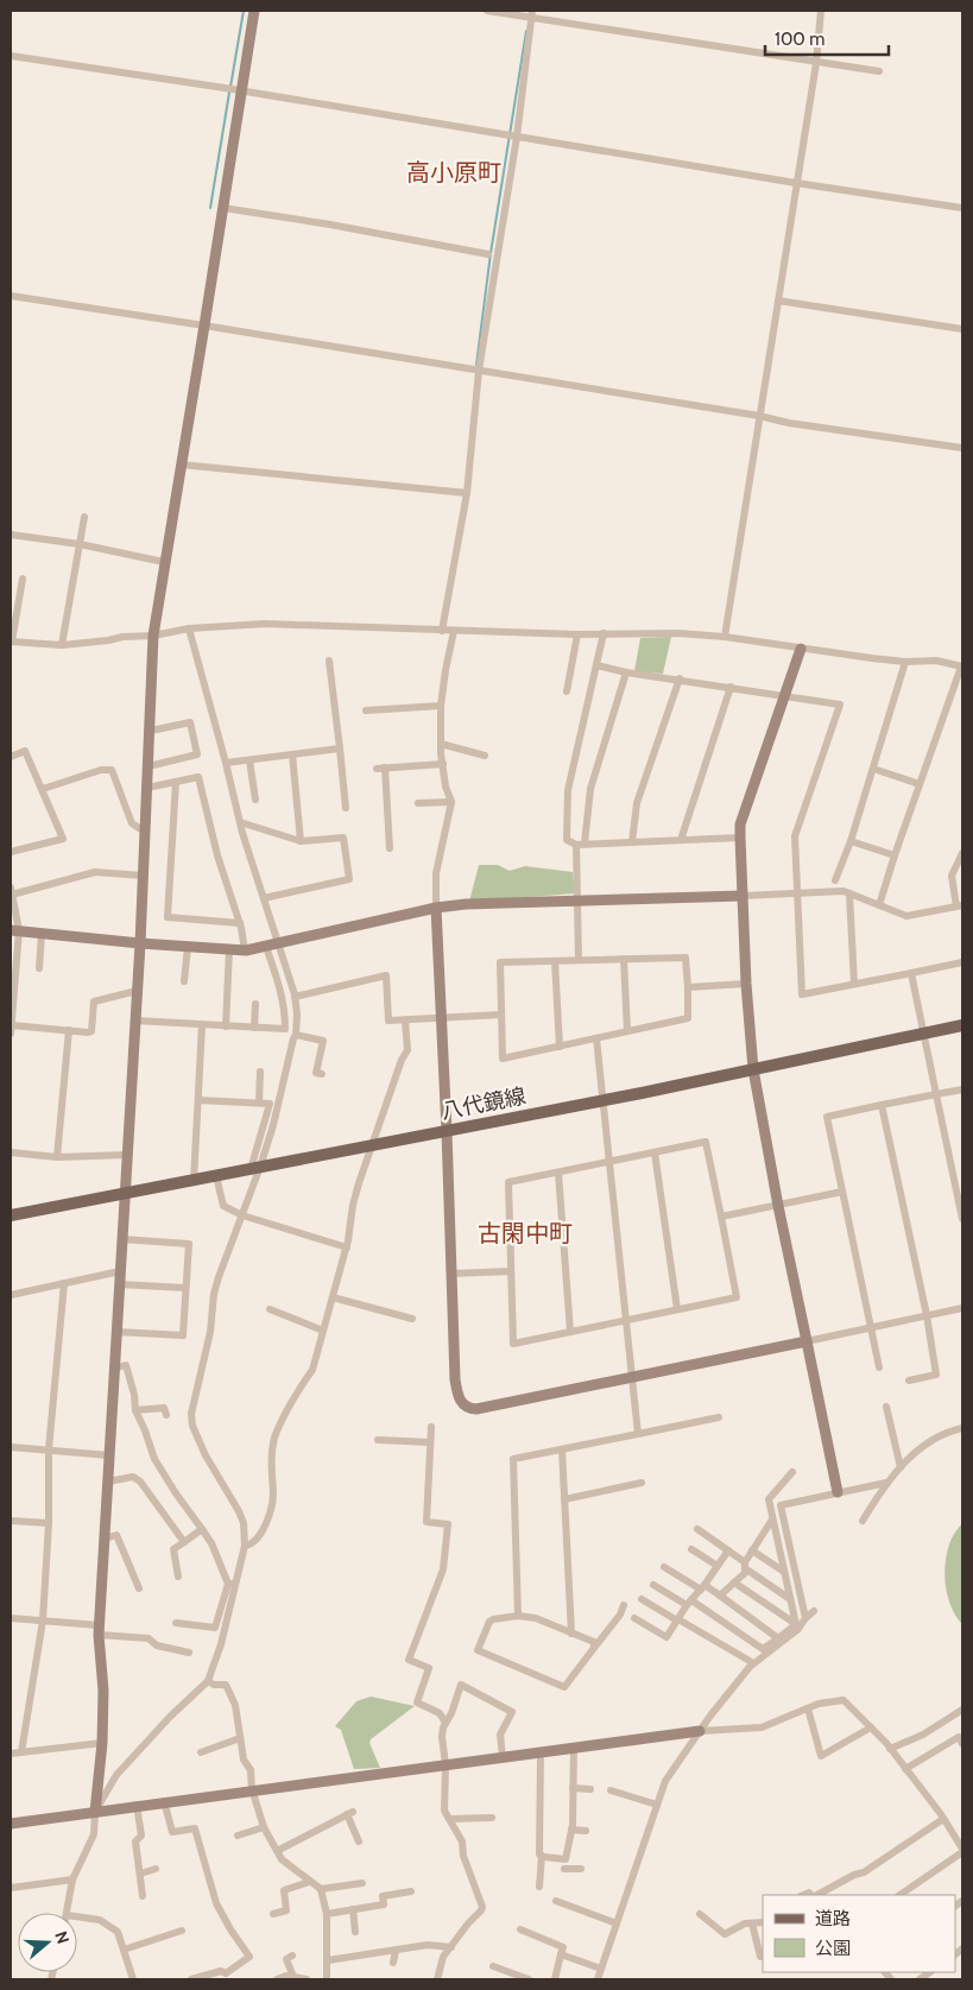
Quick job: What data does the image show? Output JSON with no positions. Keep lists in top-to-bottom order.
{
  "streets": {
    "main road": ["八代鏡線"]
  },
  "districts": ["高小原町", "古閑中町"],
  "legend": ["道路", "公園"],
  "scale_bar": "100 m",
  "north": "right"
}
